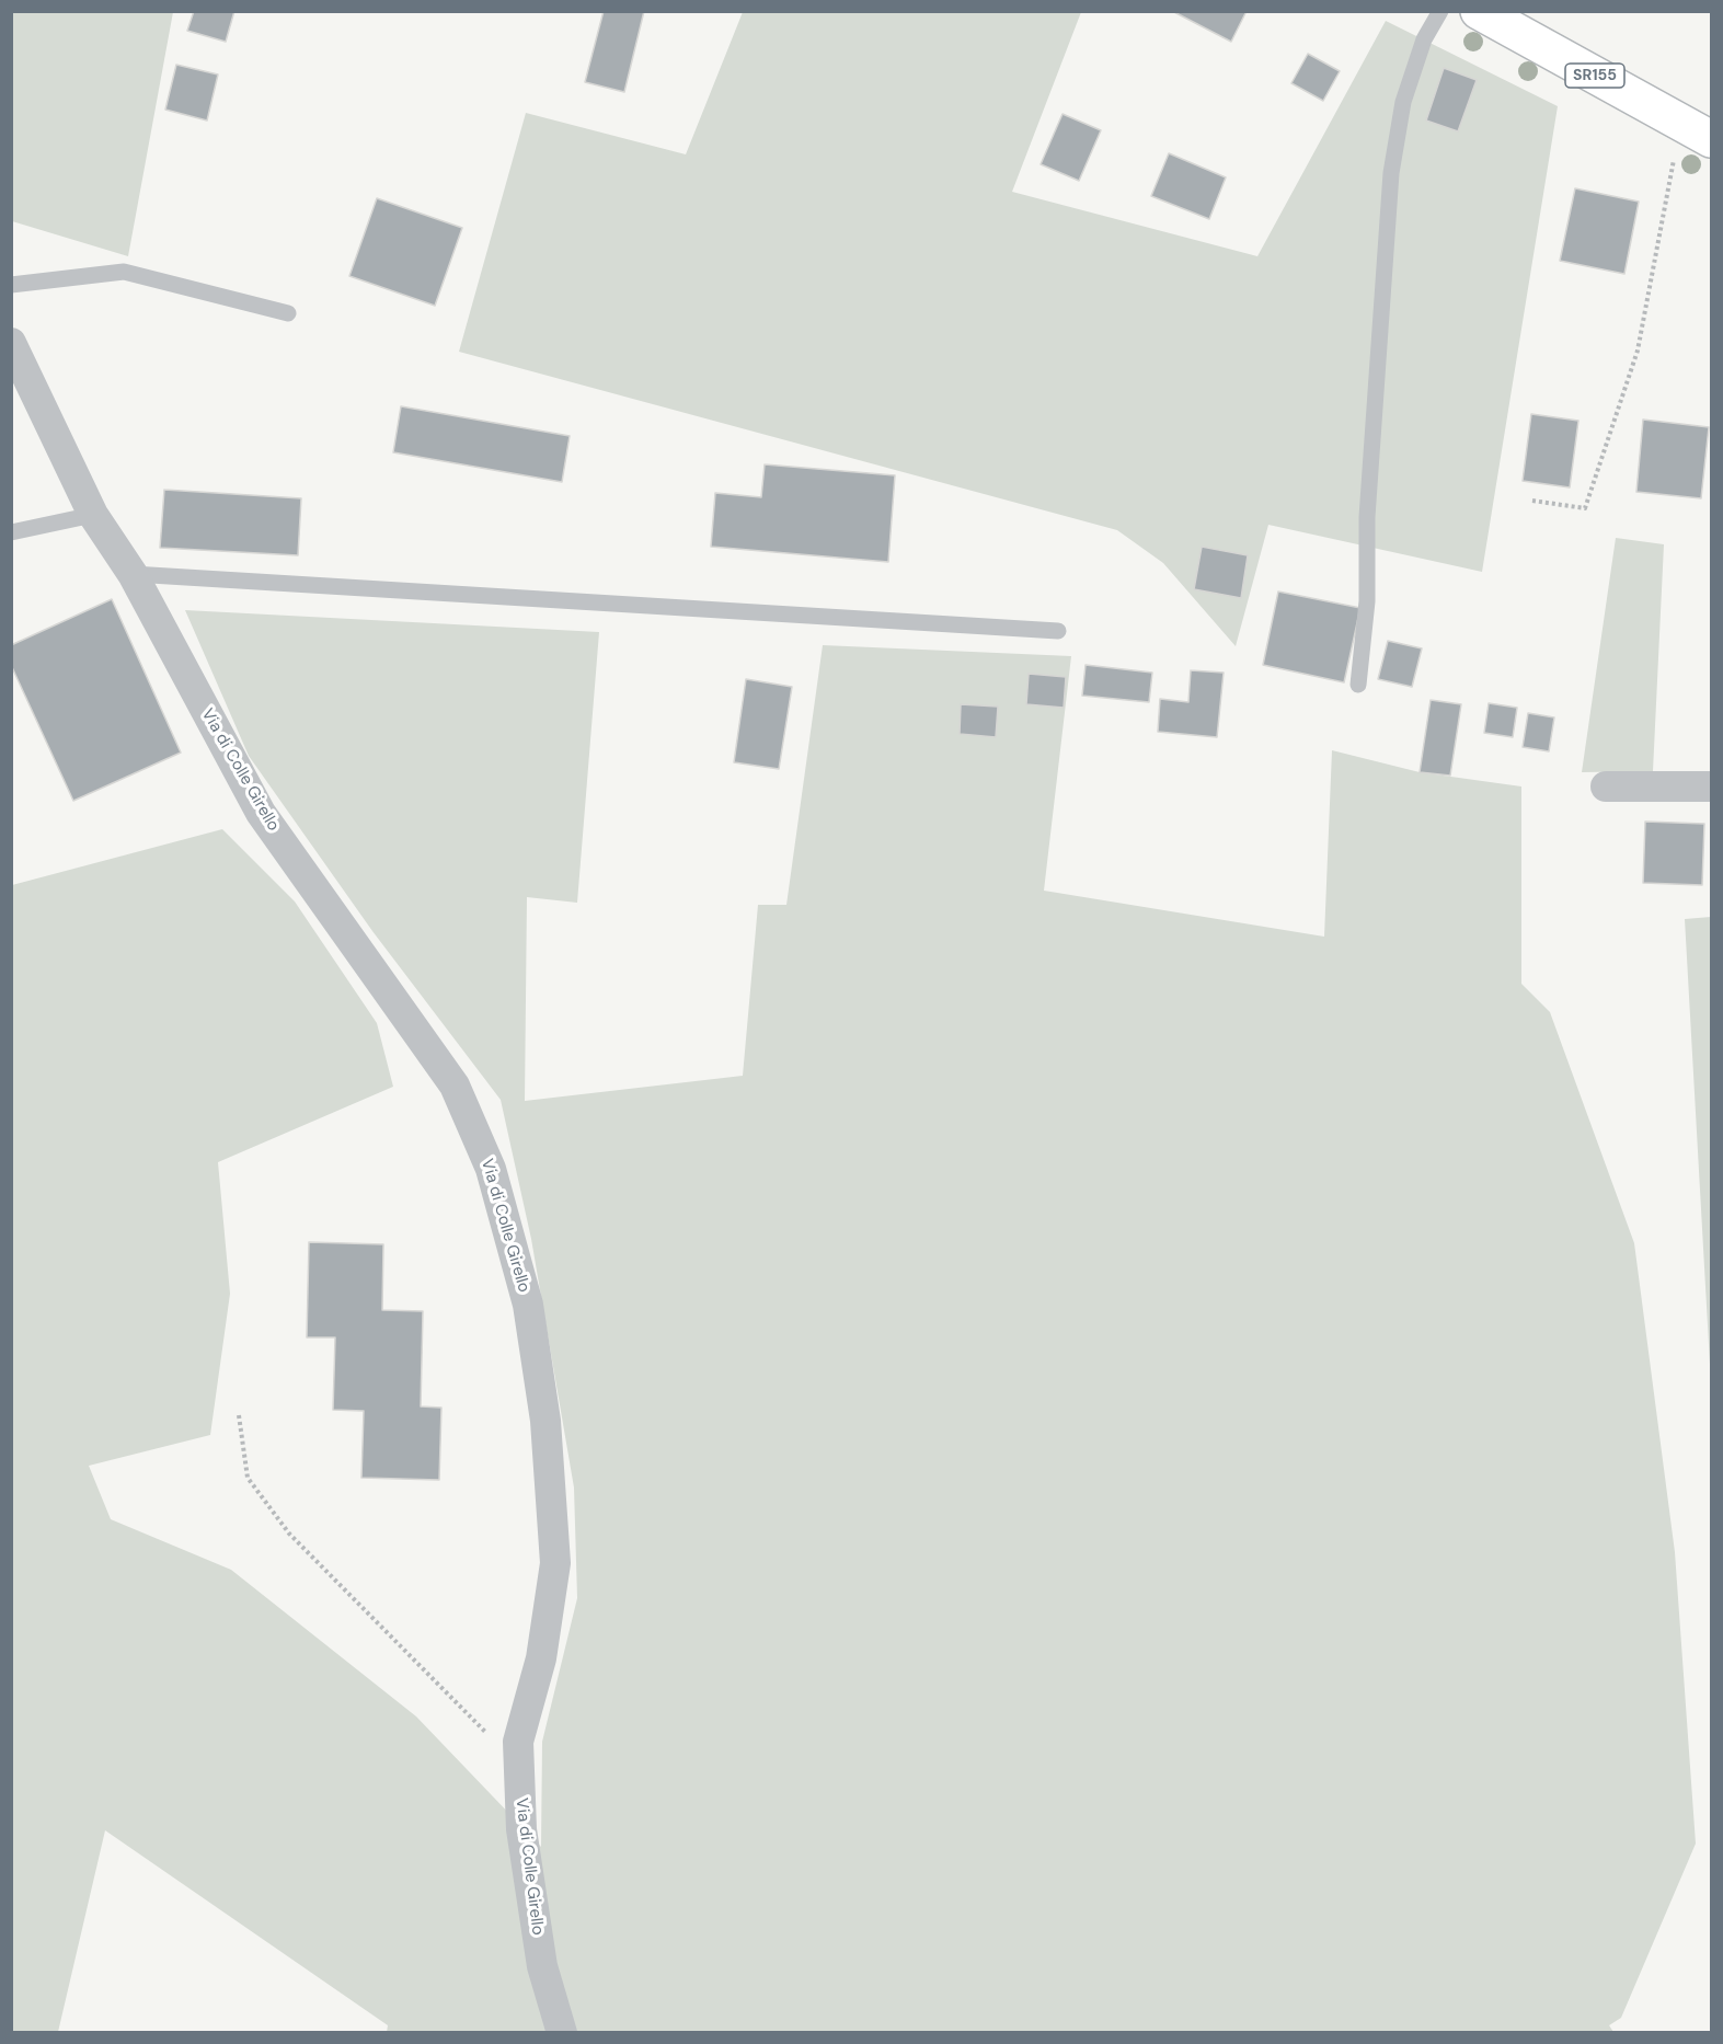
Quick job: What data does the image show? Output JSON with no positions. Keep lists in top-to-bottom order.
{
  "streets": {
    "main road": ["SR155"],
    "street": ["Via di Colle Girello"]
  }
}
